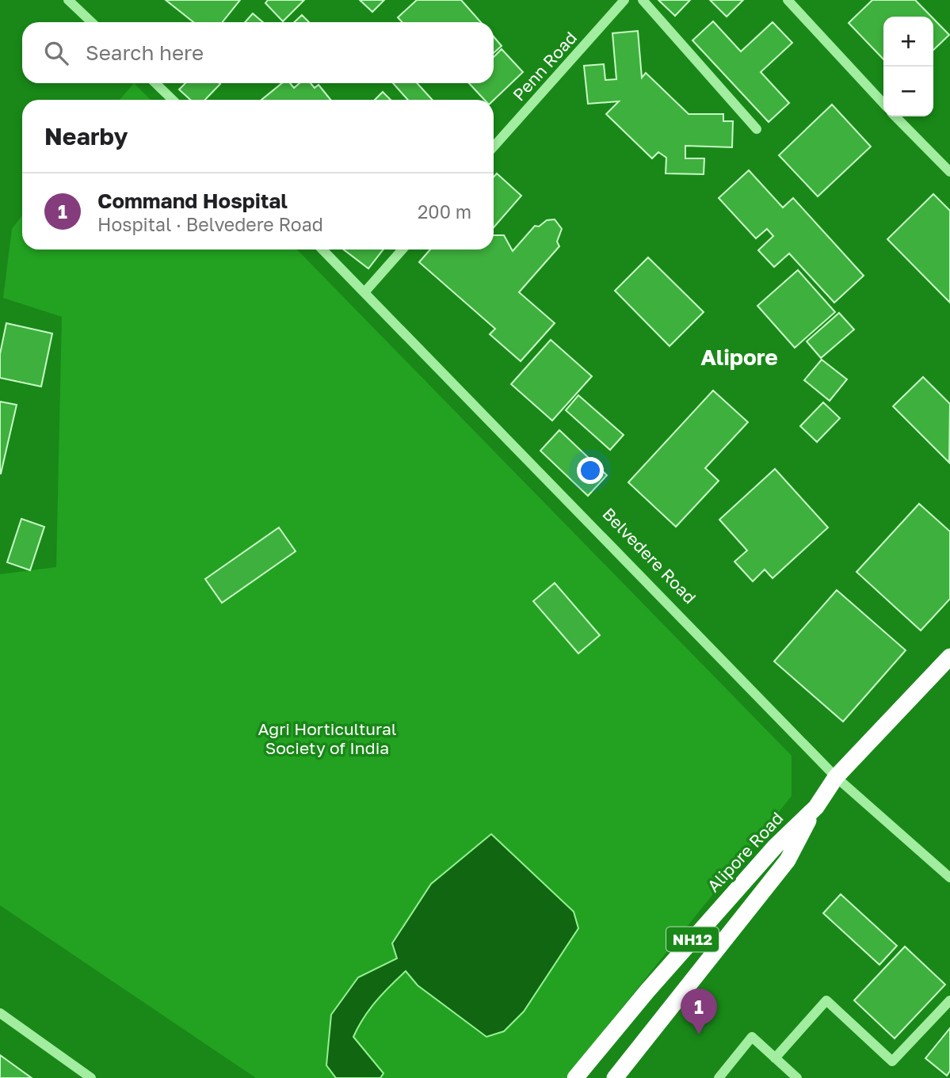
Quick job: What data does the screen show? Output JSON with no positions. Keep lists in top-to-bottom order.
{
  "streets": {
    "highway": ["Alipore Road", "NH12"],
    "street": ["Penn Road", "Belvedere Road"]
  },
  "crossings": [
    ["Belvedere Road", "Alipore Road"],
    ["Alipore Road", "NH12"]
  ],
  "districts": ["Alipore"],
  "parks": ["Agri Horticultural Society of India"],
  "page": {
    "map_buttons": ["+", "−"],
    "search": "Search here",
    "heading": "Nearby",
    "list": [
      {
        "mark": "1",
        "name": "Command Hospital",
        "note": "Hospital · Belvedere Road",
        "value": "200 m"
      }
    ],
    "pins": "1"
  }
}
